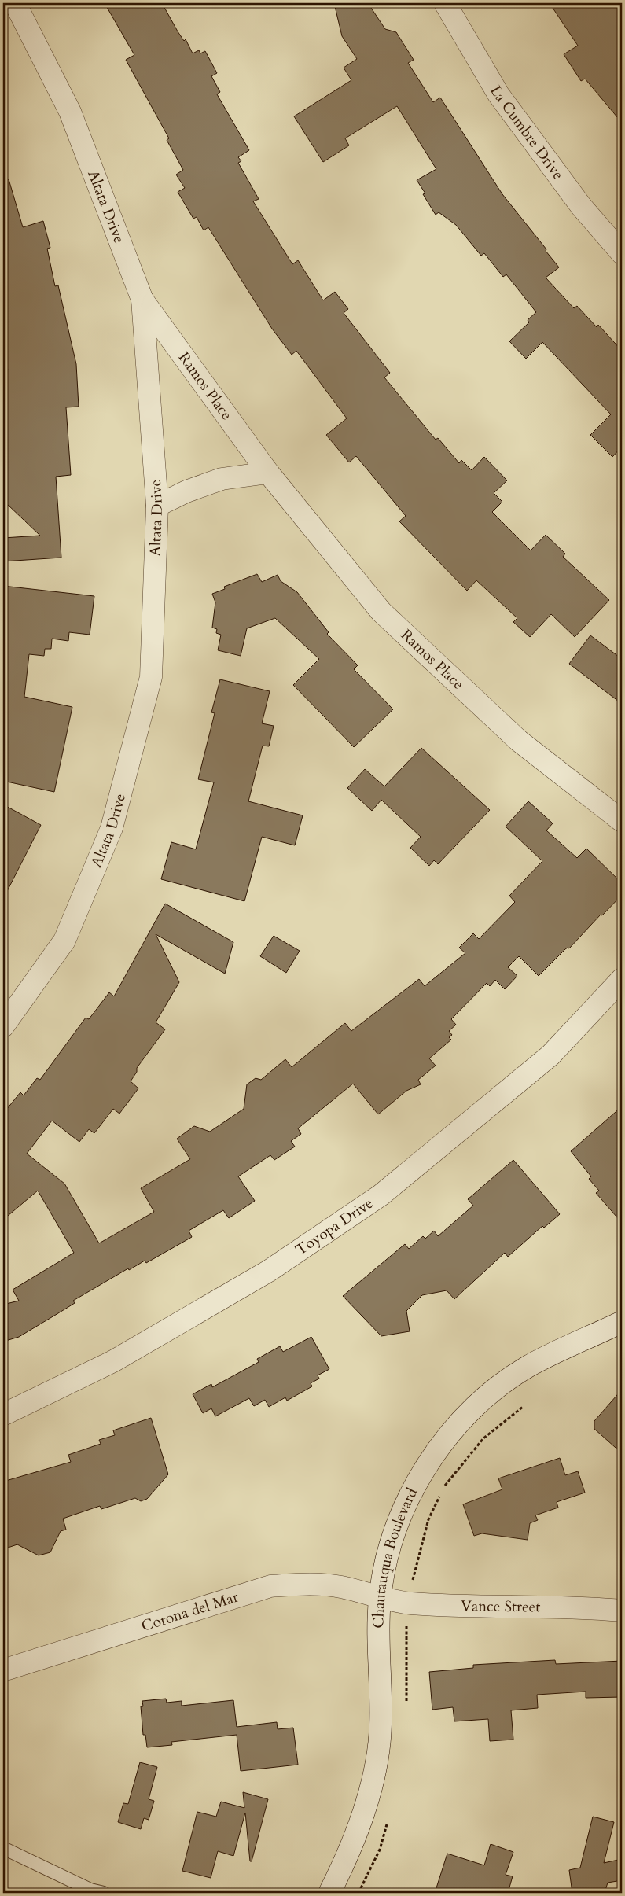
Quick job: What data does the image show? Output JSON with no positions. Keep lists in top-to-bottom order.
{
  "streets": {
    "street": [
      "La Cumbre Drive",
      "Altata Drive",
      "Ramos Place",
      "Toyopa Drive",
      "Chautauqua Boulevard",
      "Vance Street",
      "Corona del Mar"
    ]
  },
  "crossings": [
    ["Altata Drive", "Ramos Place"],
    ["Chautauqua Boulevard", "Vance Street"],
    ["Chautauqua Boulevard", "Corona del Mar"],
    ["Vance Street", "Corona del Mar"]
  ]
}
